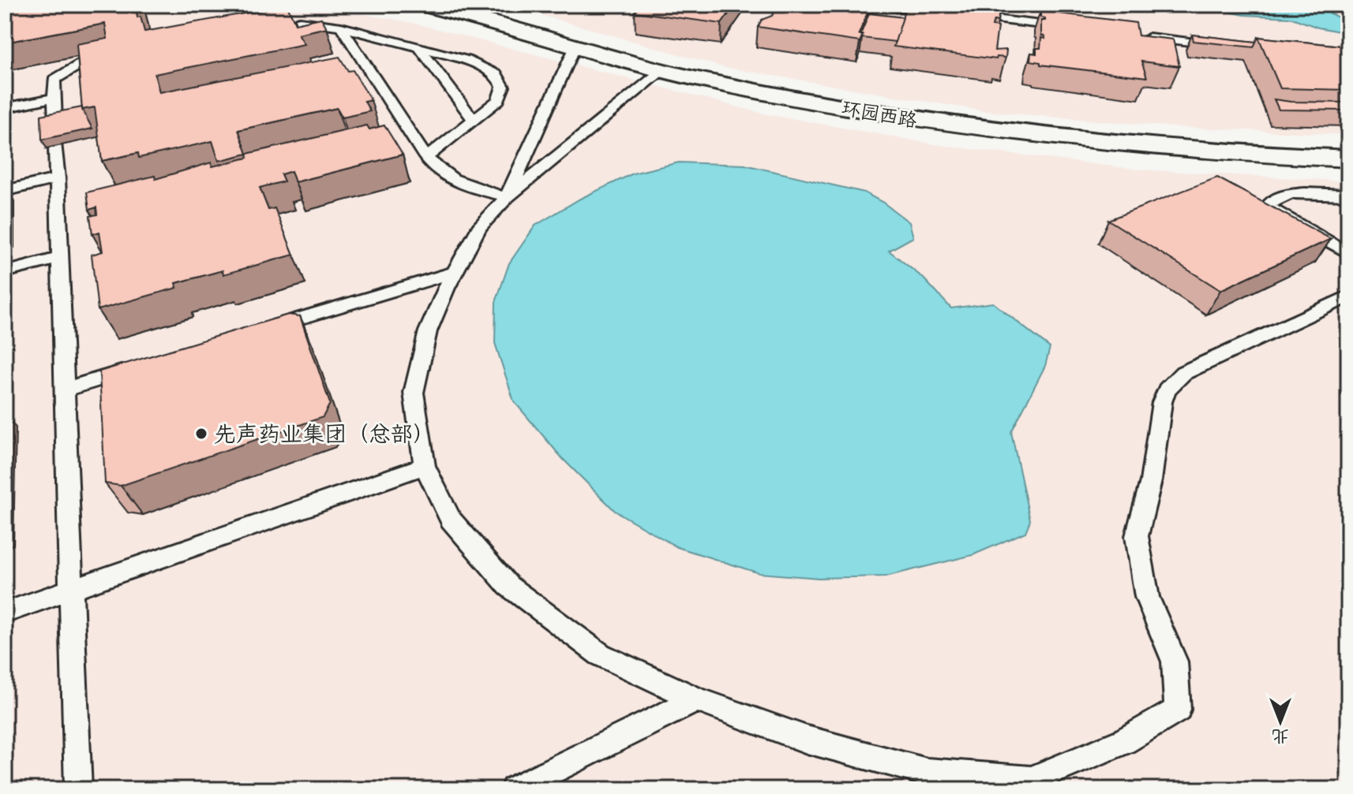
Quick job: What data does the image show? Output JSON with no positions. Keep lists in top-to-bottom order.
{
  "streets": {
    "street": ["环园西路"]
  },
  "places": ["先声药业集团（总部）"],
  "north": "bottom"
}
